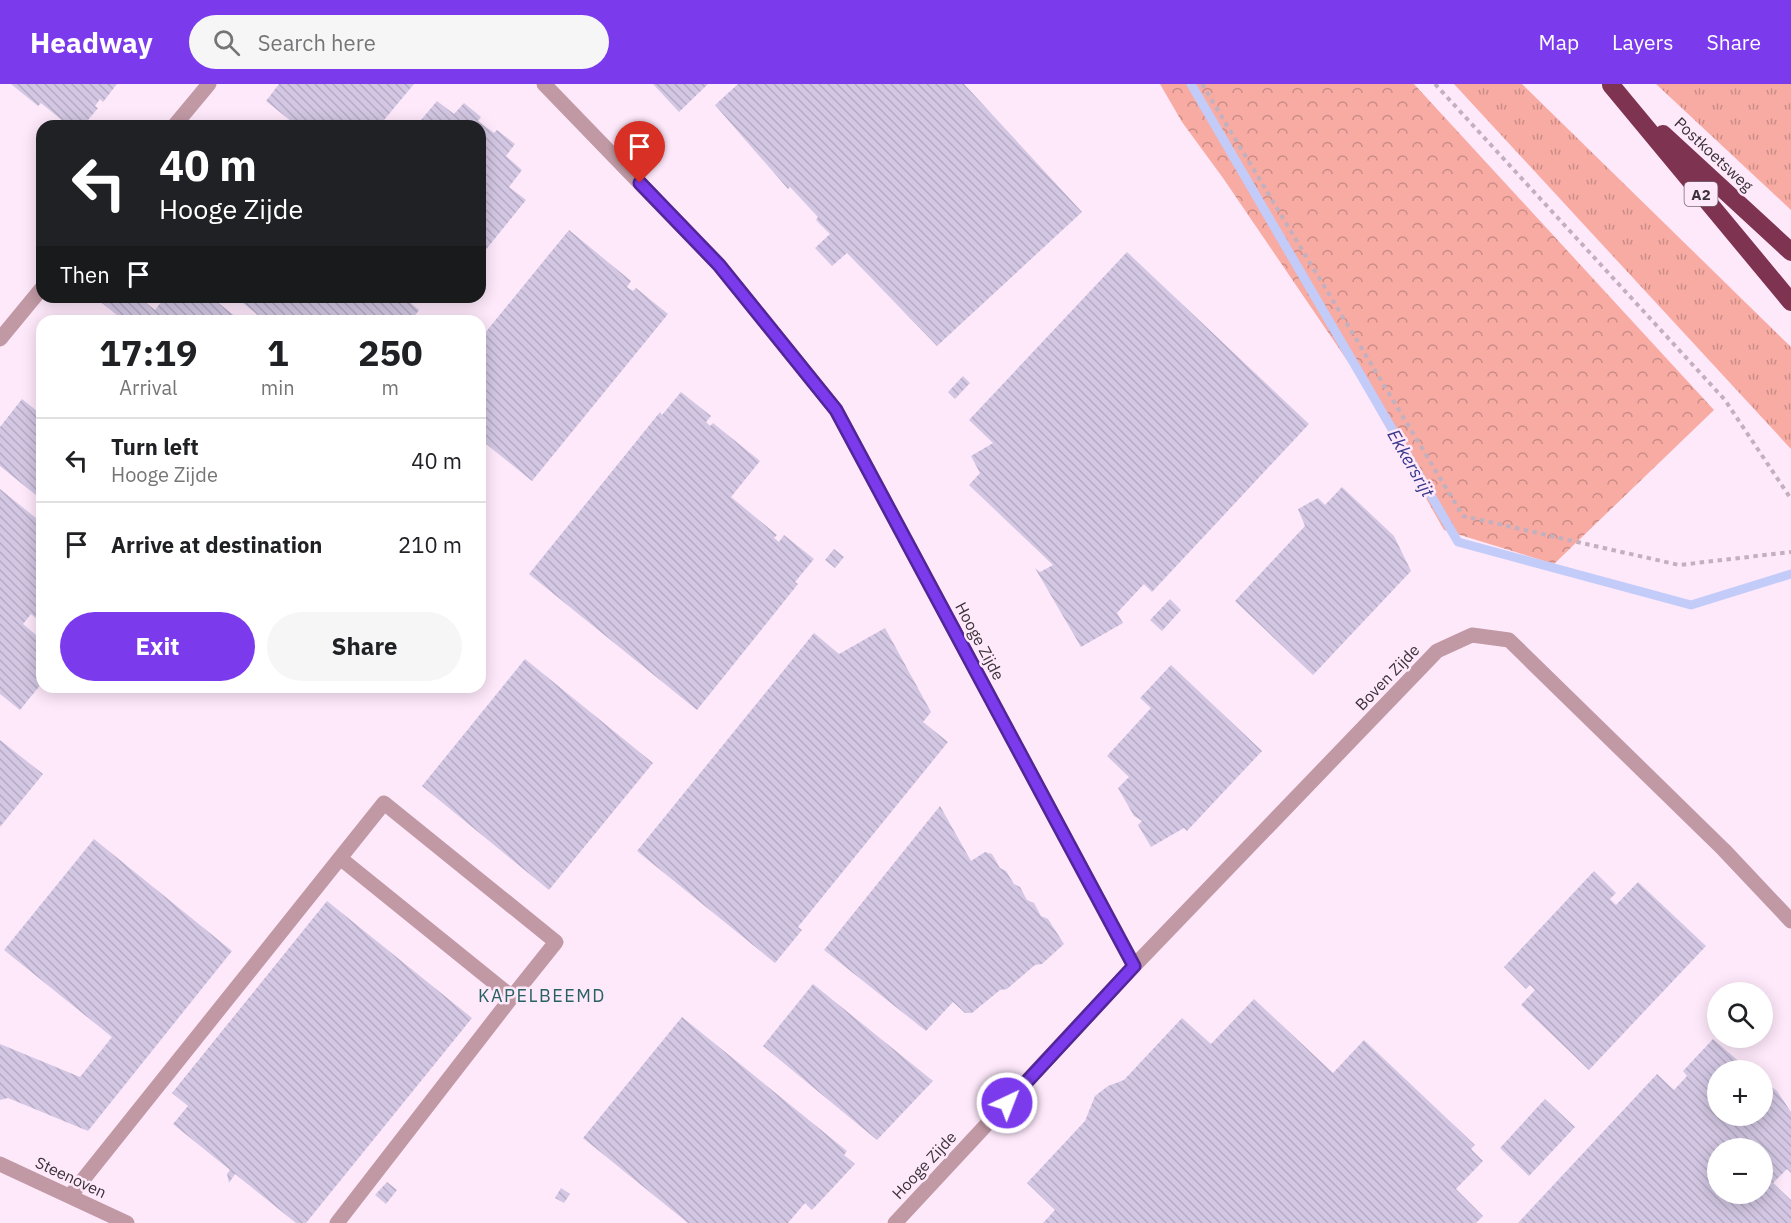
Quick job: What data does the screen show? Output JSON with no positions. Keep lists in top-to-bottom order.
{
  "streets": {
    "highway": ["Postkoetsweg", "A2"],
    "street": ["Hooge Zijde", "Boven Zijde", "Steenoven"]
  },
  "crossings": [
    ["Hooge Zijde", "Boven Zijde"]
  ],
  "districts": ["KAPELBEEMD"],
  "water": ["Ekkersrijt"],
  "page": {
    "header": "Headway",
    "search": "Search here",
    "nav": ["Map", "Layers", "Share"],
    "turn": ["40 m", "Hooge Zijde"],
    "then": "Then",
    "eta": [
      "17:19",
      "Arrival",
      "1",
      "min",
      "250",
      "m"
    ],
    "list": [
      {
        "name": "Turn left",
        "note": "Hooge Zijde",
        "value": "40 m"
      },
      {
        "name": "Arrive at destination",
        "value": "210 m"
      }
    ],
    "buttons": ["Exit", "Share"],
    "map_buttons": ["+", "−"]
  }
}
